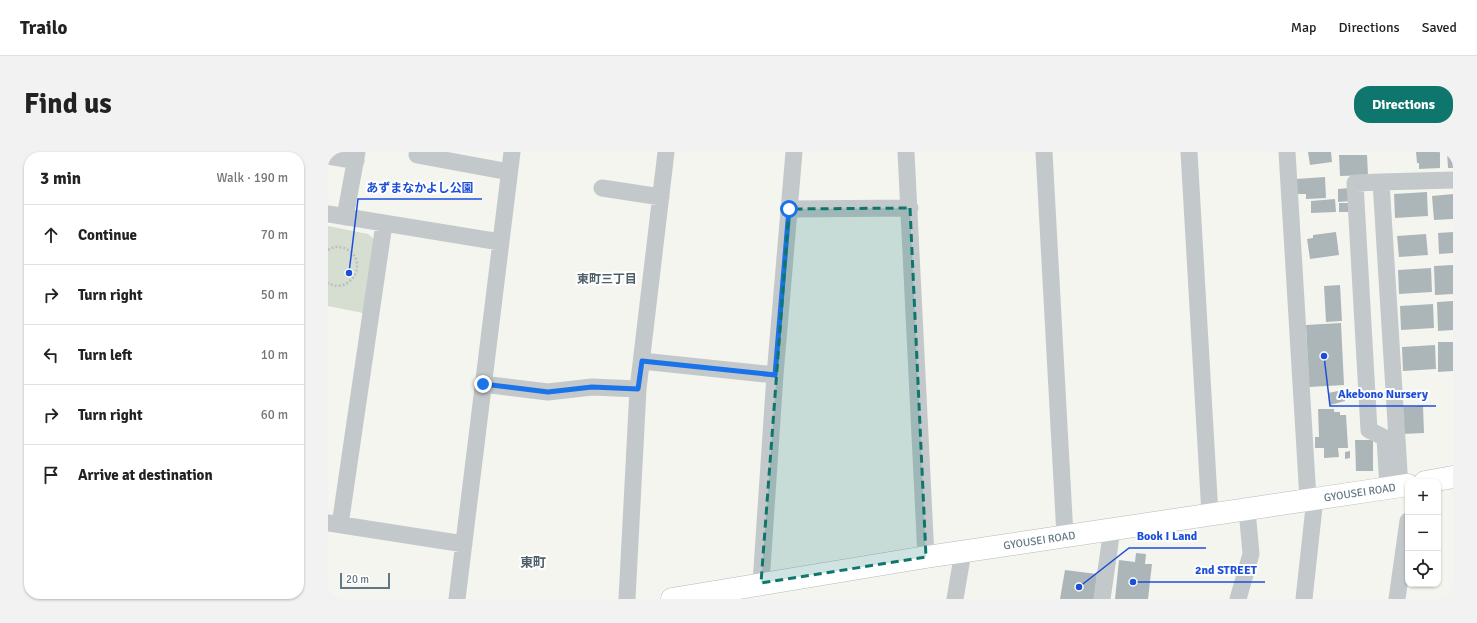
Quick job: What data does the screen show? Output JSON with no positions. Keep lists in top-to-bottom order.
{
  "streets": {
    "highway": ["GYOUSEI ROAD"]
  },
  "districts": ["東町三丁目", "東町"],
  "places": [
    "あずまなかよし公園",
    "Akebono Nursery",
    "2nd STREET",
    "Book I Land"
  ],
  "scale_bar": "20 m",
  "page": {
    "header": "Trailo",
    "nav": ["Map", "Directions", "Saved"],
    "buttons": "Directions",
    "title": "Find us",
    "heading": ["3 min", "Walk · 190 m"],
    "list": [
      ["Continue", "70 m"],
      ["Turn right", "50 m"],
      ["Turn left", "10 m"],
      ["Turn right", "60 m"],
      "Arrive at destination"
    ],
    "map_buttons": ["+", "−"],
    "scale": "20 m"
  }
}
